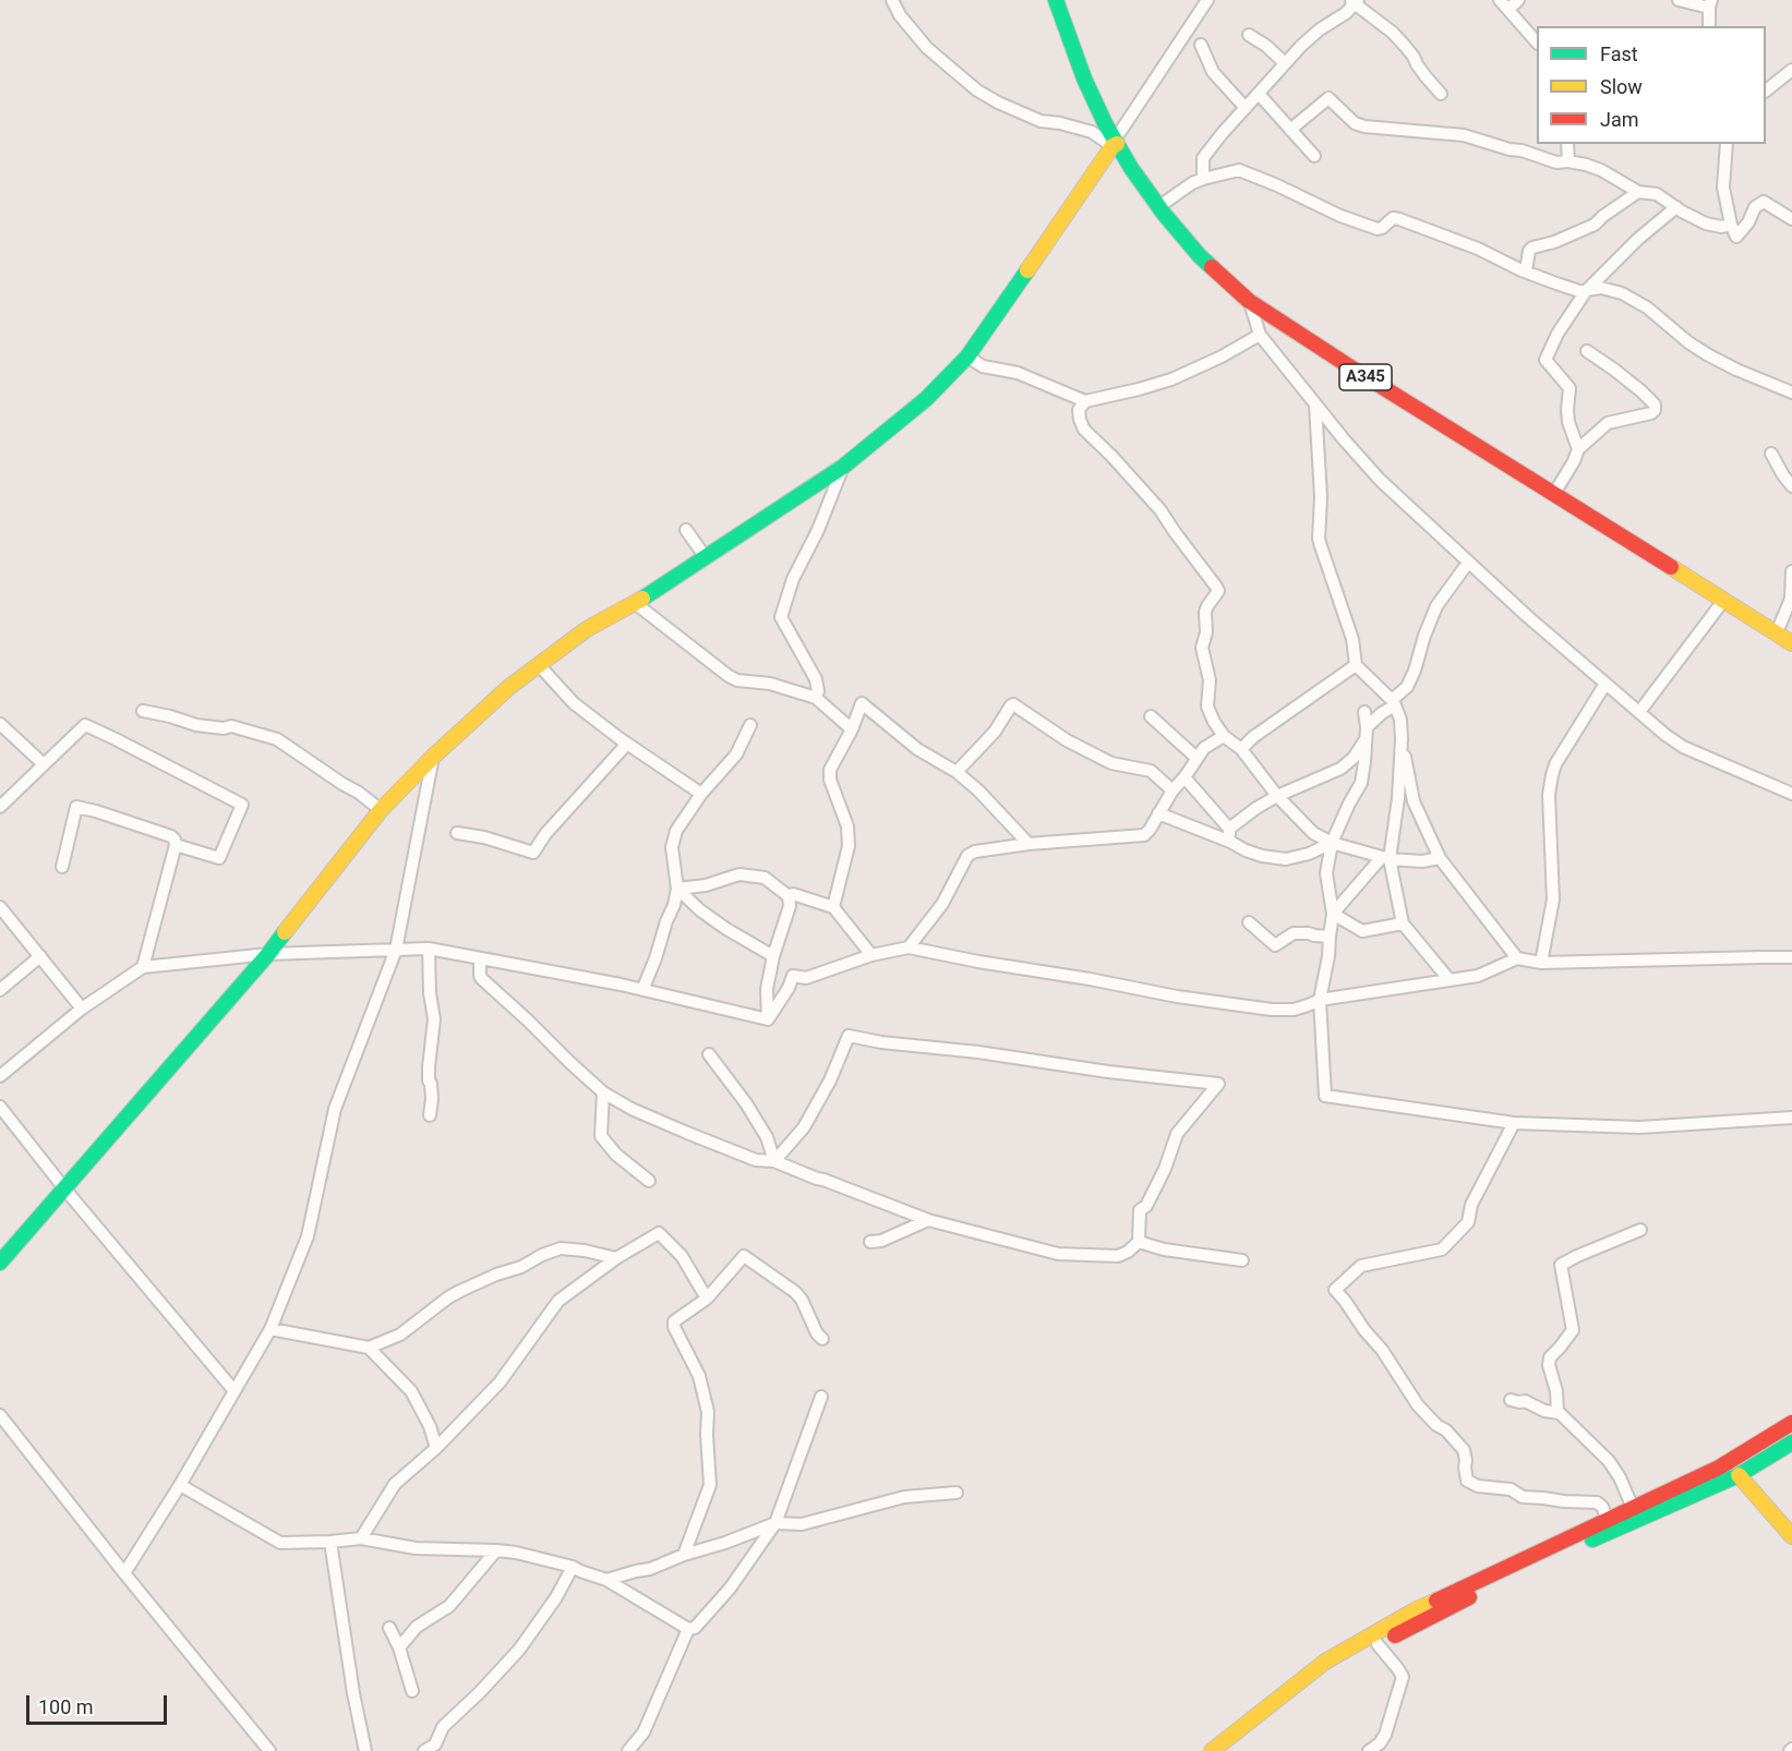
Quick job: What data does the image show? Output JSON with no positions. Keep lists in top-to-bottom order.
{
  "streets": {
    "main road": ["A345"]
  },
  "legend": ["Fast", "Slow", "Jam"],
  "scale_bar": "100 m"
}
